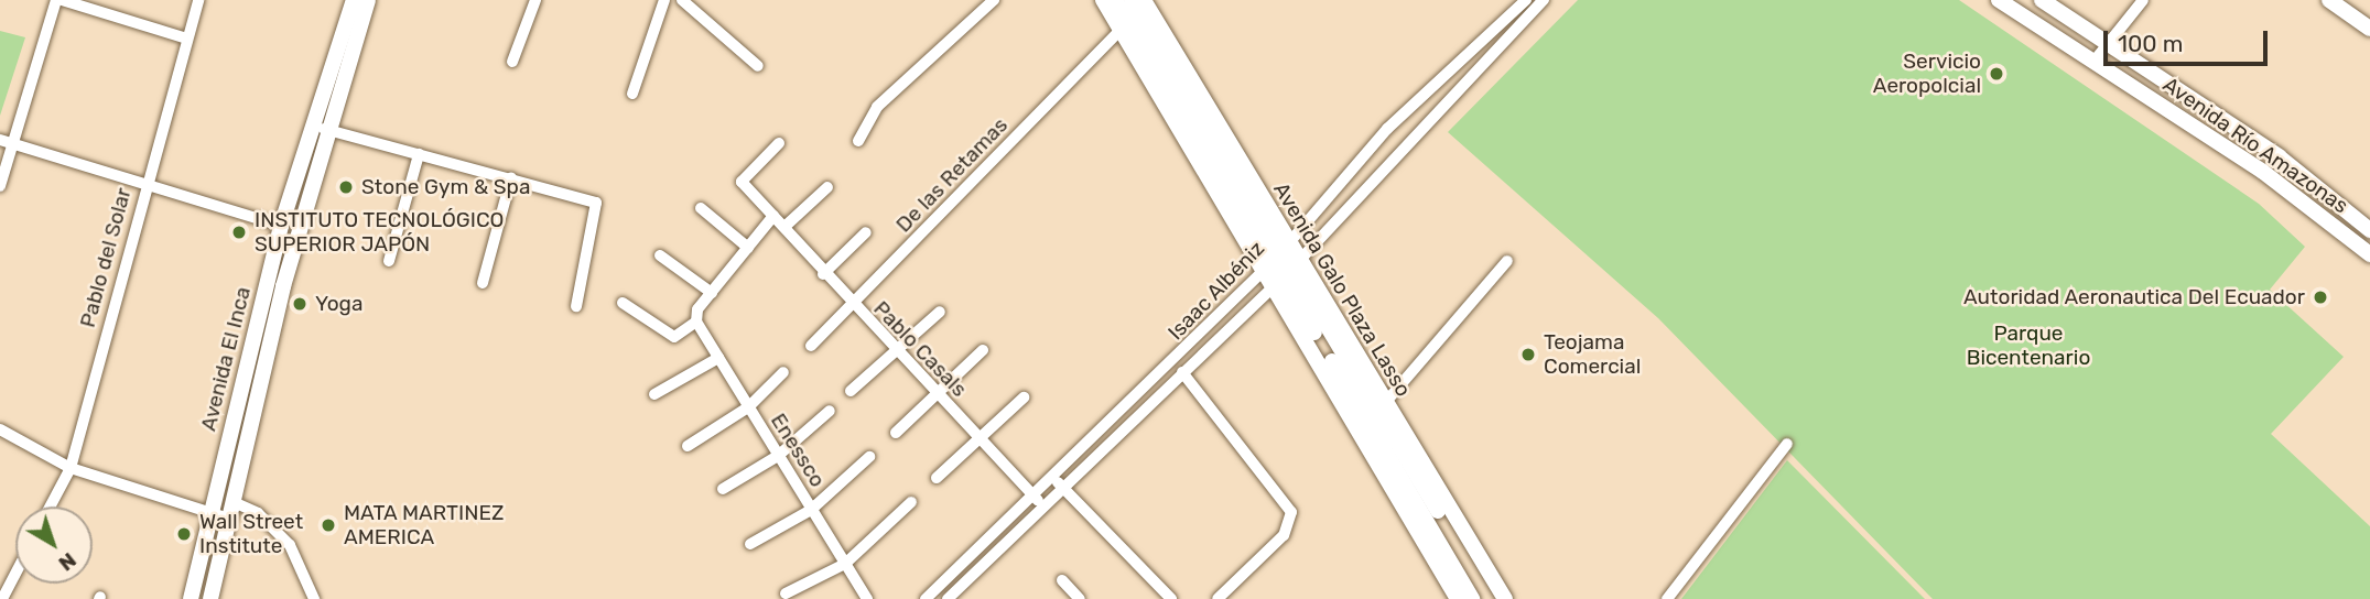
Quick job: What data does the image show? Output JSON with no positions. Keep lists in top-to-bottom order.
{
  "streets": {
    "main road": ["Avenida Río Amazonas", "Avenida Galo Plaza Lasso", "Avenida El Inca"],
    "street": [
      "De las Retamas",
      "Pablo del Solar",
      "Isaac Albéniz",
      "Pablo Casals",
      "Enessco"
    ]
  },
  "crossings": [
    ["De las Retamas", "Avenida Galo Plaza Lasso"],
    ["De las Retamas", "Pablo Casals"],
    ["Avenida Galo Plaza Lasso", "Isaac Albéniz"],
    ["Isaac Albéniz", "Pablo Casals"]
  ],
  "parks": ["Parque Bicentenario"],
  "places": [
    "Servicio Aeropolcial",
    "Stone Gym & Spa",
    "INSTITUTO TECNOLÓGICO SUPERIOR JAPÓN",
    "Autoridad Aeronautica Del Ecuador",
    "Yoga",
    "Teojama Comercial",
    "MATA MARTINEZ AMERICA",
    "Wall Street Institute"
  ],
  "scale_bar": "100 m",
  "north": "bottom right"
}
